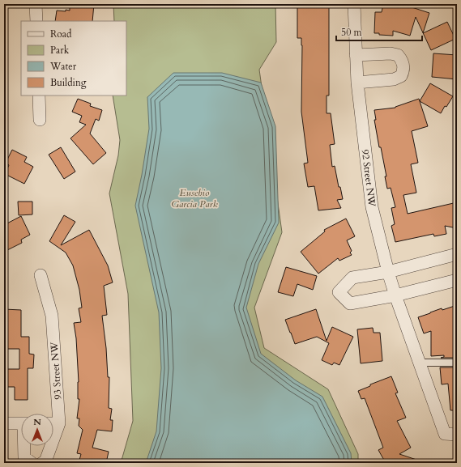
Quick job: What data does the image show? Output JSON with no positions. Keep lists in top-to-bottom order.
{
  "streets": {
    "street": ["92 Street NW", "93 Street NW"]
  },
  "parks": ["Eusebio Garcia Park"],
  "legend": [
    "Road",
    "Park",
    "Water",
    "Building"
  ],
  "scale_bar": "50 m",
  "north": "top"
}
